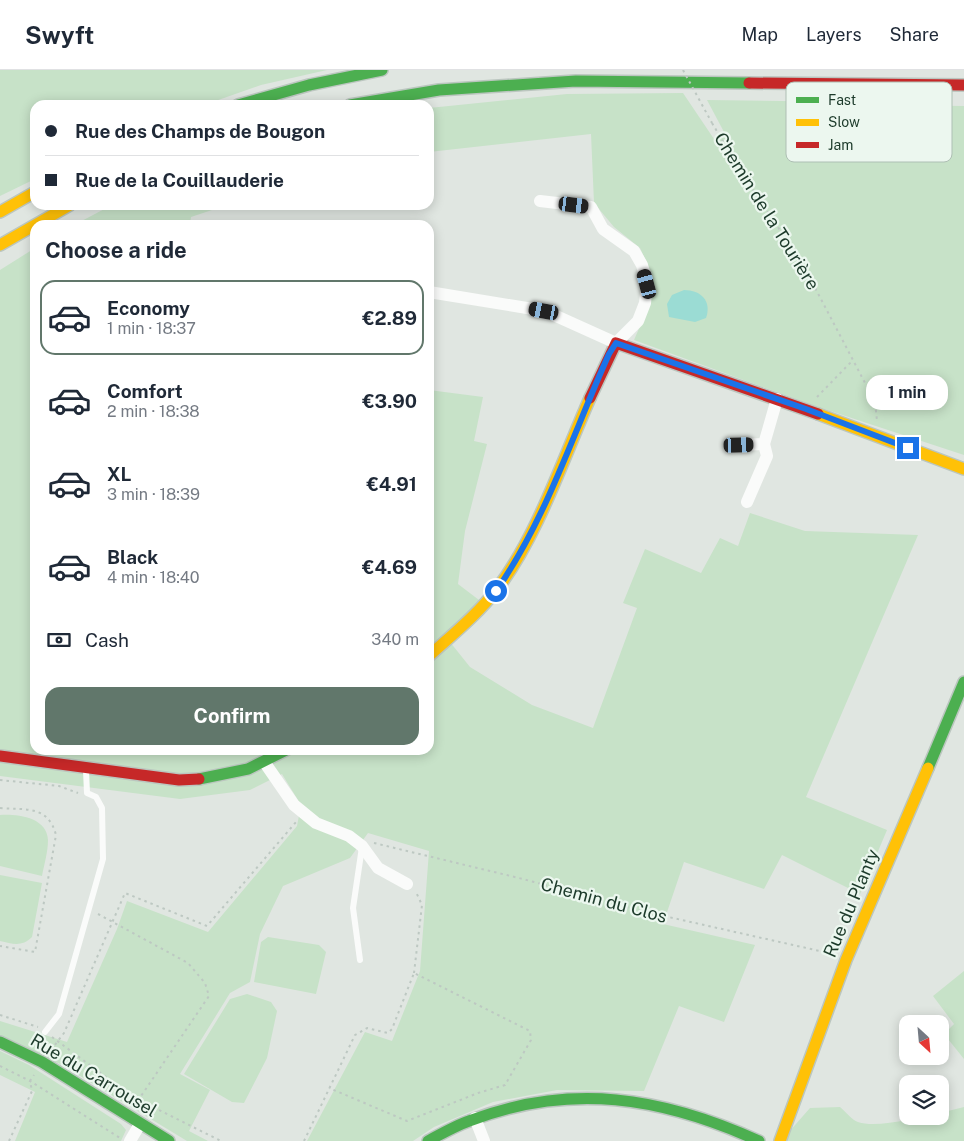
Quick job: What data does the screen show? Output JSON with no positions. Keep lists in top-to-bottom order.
{
  "streets": {
    "main road": ["Rue du Planty", "Rue du Carrousel"],
    "path": ["Chemin de la Tourière", "Chemin du Clos"]
  },
  "crossings": [
    ["Chemin du Clos", "Rue du Planty"]
  ],
  "legend": ["Fast", "Slow", "Jam"],
  "north": "bottom right",
  "page": {
    "header": "Swyft",
    "nav": ["Map", "Layers", "Share"],
    "banner": ["Rue des Champs de Bougon", "Rue de la Couillauderie"],
    "heading": "Choose a ride",
    "list": [
      {
        "name": "Economy",
        "note": "1 min · 18:37",
        "value": "€2.89"
      },
      {
        "name": "Comfort",
        "note": "2 min · 18:38",
        "value": "€3.90"
      },
      {
        "name": "XL",
        "note": "3 min · 18:39",
        "value": "€4.91"
      },
      {
        "name": "Black",
        "note": "4 min · 18:40",
        "value": "€4.69"
      }
    ],
    "bubble": "1 min",
    "pay": ["Cash", "340 m"],
    "buttons": "Confirm"
  }
}
